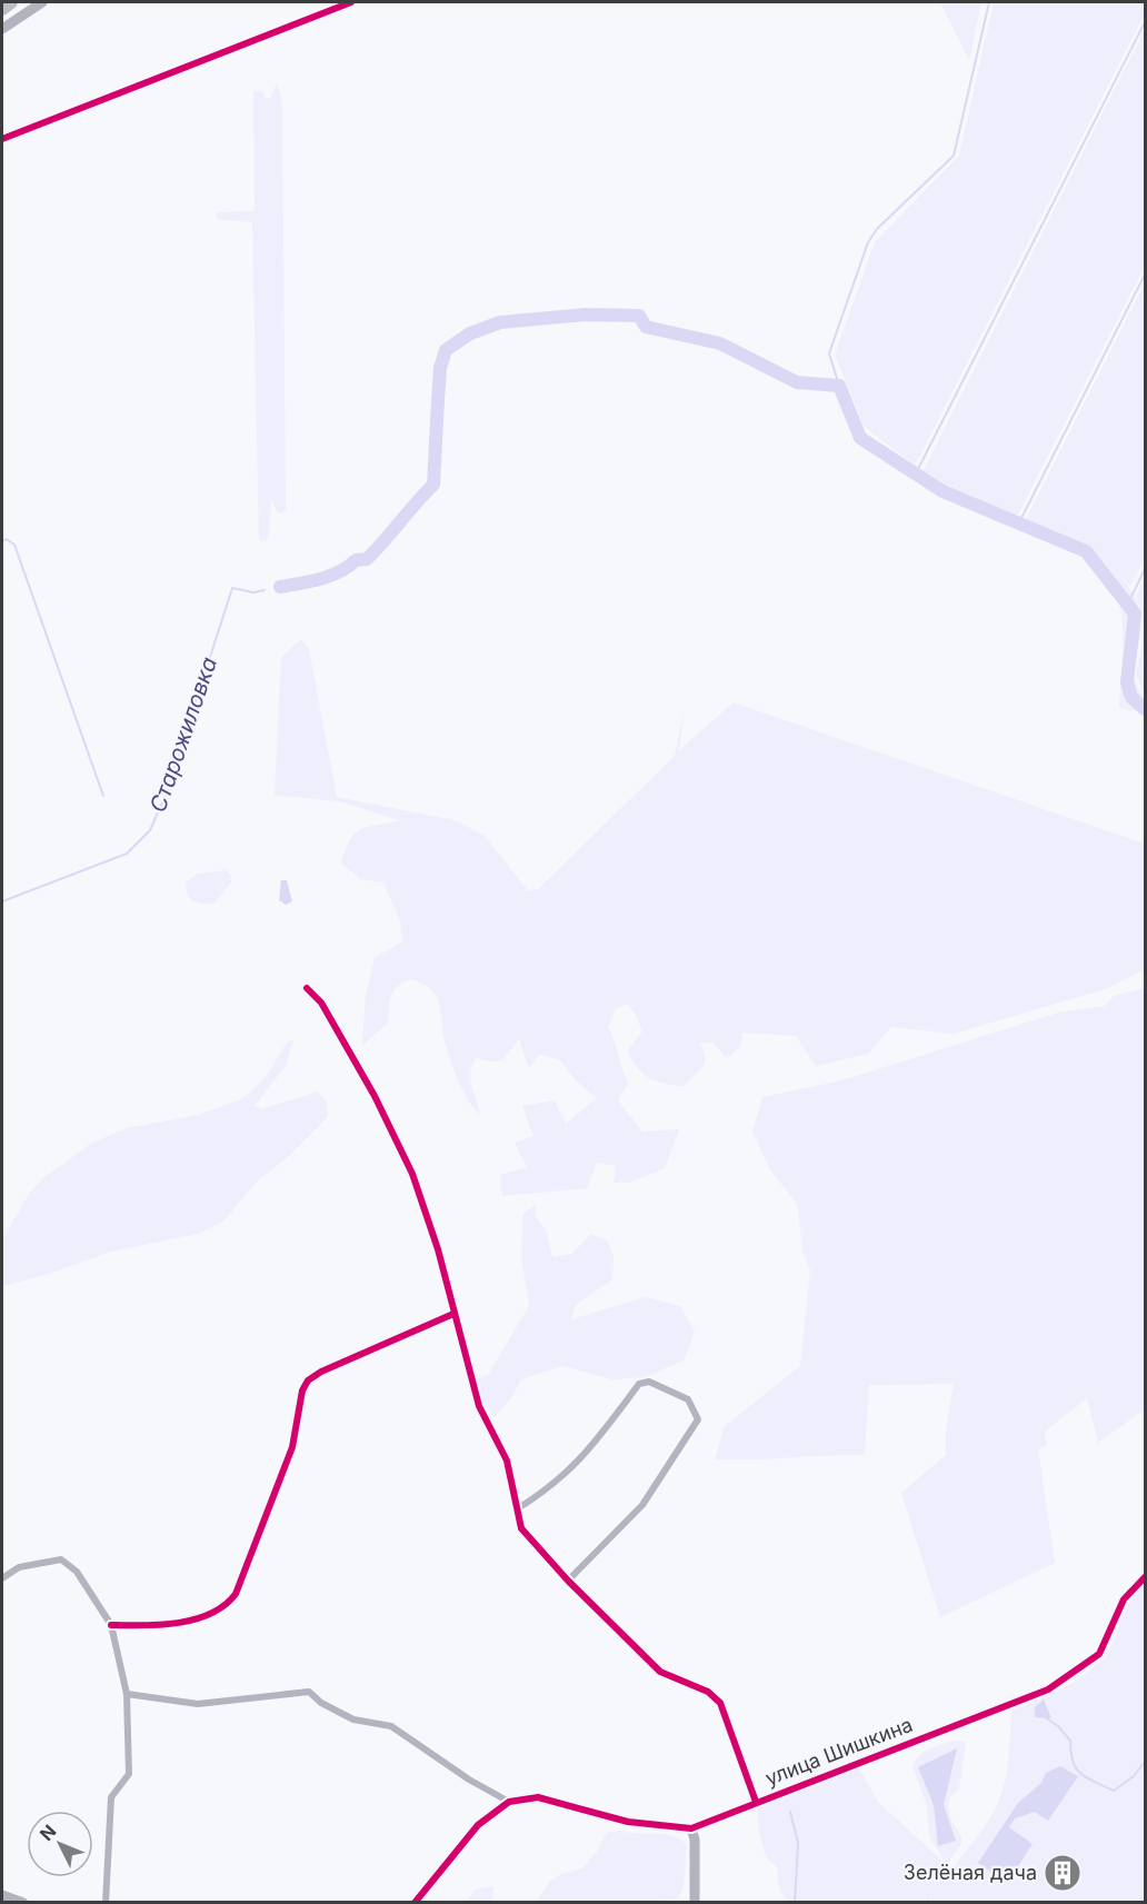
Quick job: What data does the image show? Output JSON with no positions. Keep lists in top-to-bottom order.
{
  "streets": {
    "street": ["улица Шишкина"]
  },
  "water": ["Старожиловка"],
  "places": {
    "building": ["Зелёная дача"]
  },
  "north": "top left"
}
